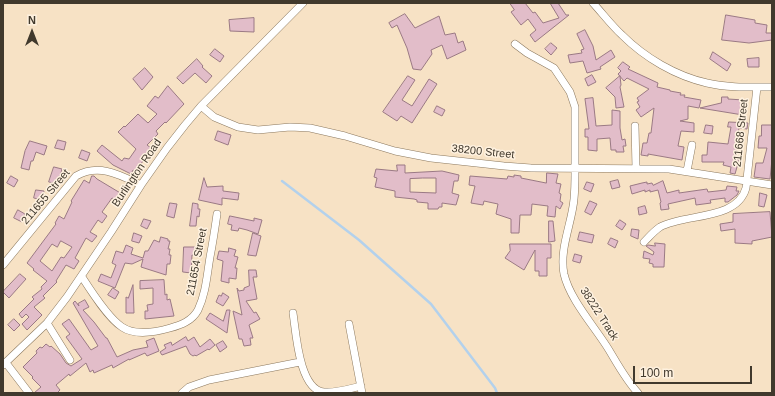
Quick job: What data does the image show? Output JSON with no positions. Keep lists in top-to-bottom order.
{
  "streets": {
    "street": [
      "211668 Street",
      "38200 Street",
      "Burlington Road",
      "211655 Street",
      "211654 Street",
      "38222 Track"
    ]
  },
  "crossings": [
    ["211668 Street", "38200 Street"],
    ["38200 Street", "Burlington Road"],
    ["38200 Street", "38222 Track"],
    ["Burlington Road", "211655 Street"],
    ["Burlington Road", "211654 Street"]
  ],
  "scale_bar": "100 m",
  "north": "top"
}
